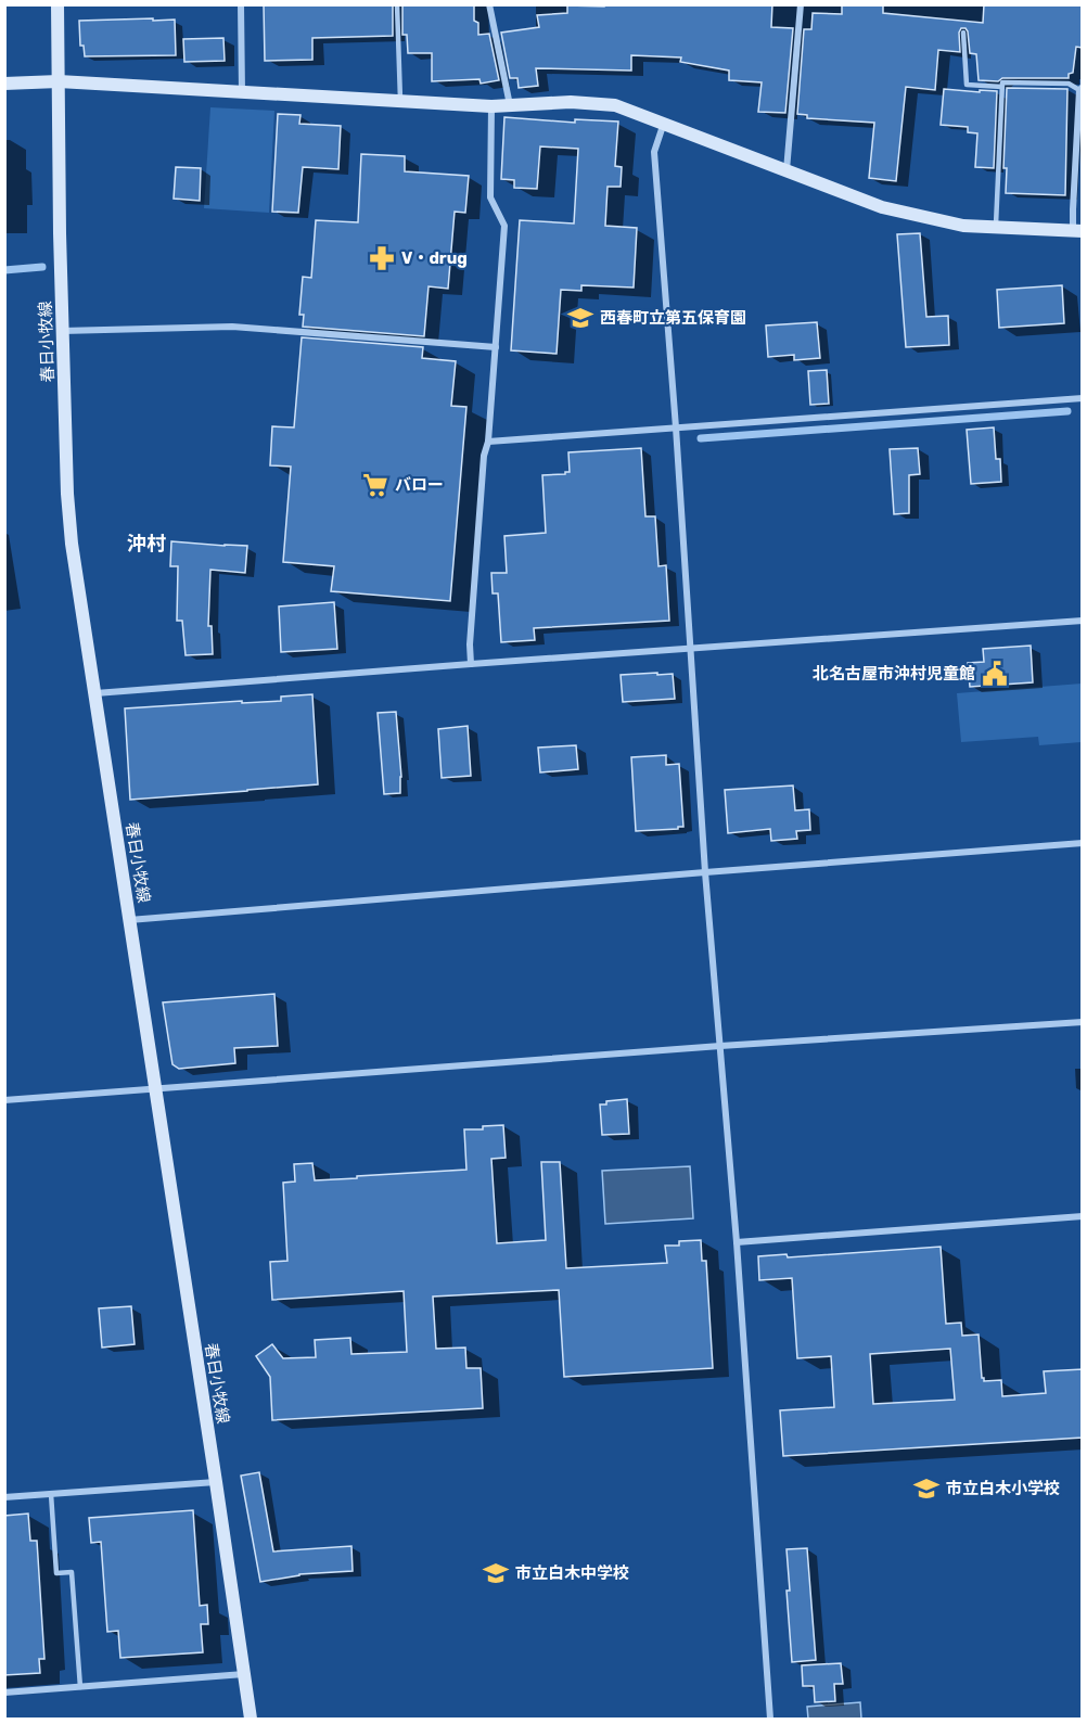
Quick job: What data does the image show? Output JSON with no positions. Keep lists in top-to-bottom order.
{
  "streets": {
    "main road": ["春日小牧線"]
  },
  "districts": ["沖村"],
  "places": {
    "pharmacy": ["V・drug"],
    "school or university": ["西春町立第五保育園", "市立白木小学校", "市立白木中学校"],
    "supermarket": ["バロー"],
    "public building": ["北名古屋市沖村児童館"]
  }
}
